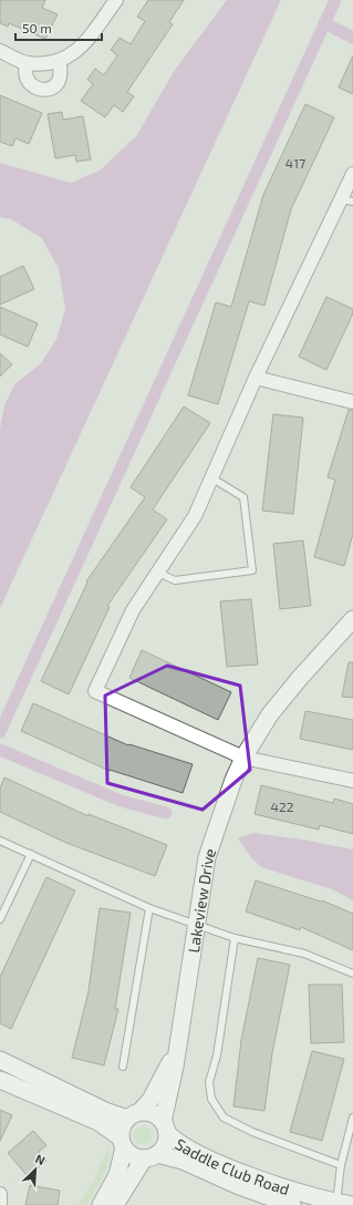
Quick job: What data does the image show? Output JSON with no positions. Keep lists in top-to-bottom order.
{
  "streets": {
    "street": ["Lakeview Drive", "Saddle Club Road"]
  },
  "crossings": [
    ["Lakeview Drive", "Saddle Club Road"]
  ],
  "house_numbers": ["417", "422"],
  "scale_bar": "50 m",
  "north": "top right"
}
